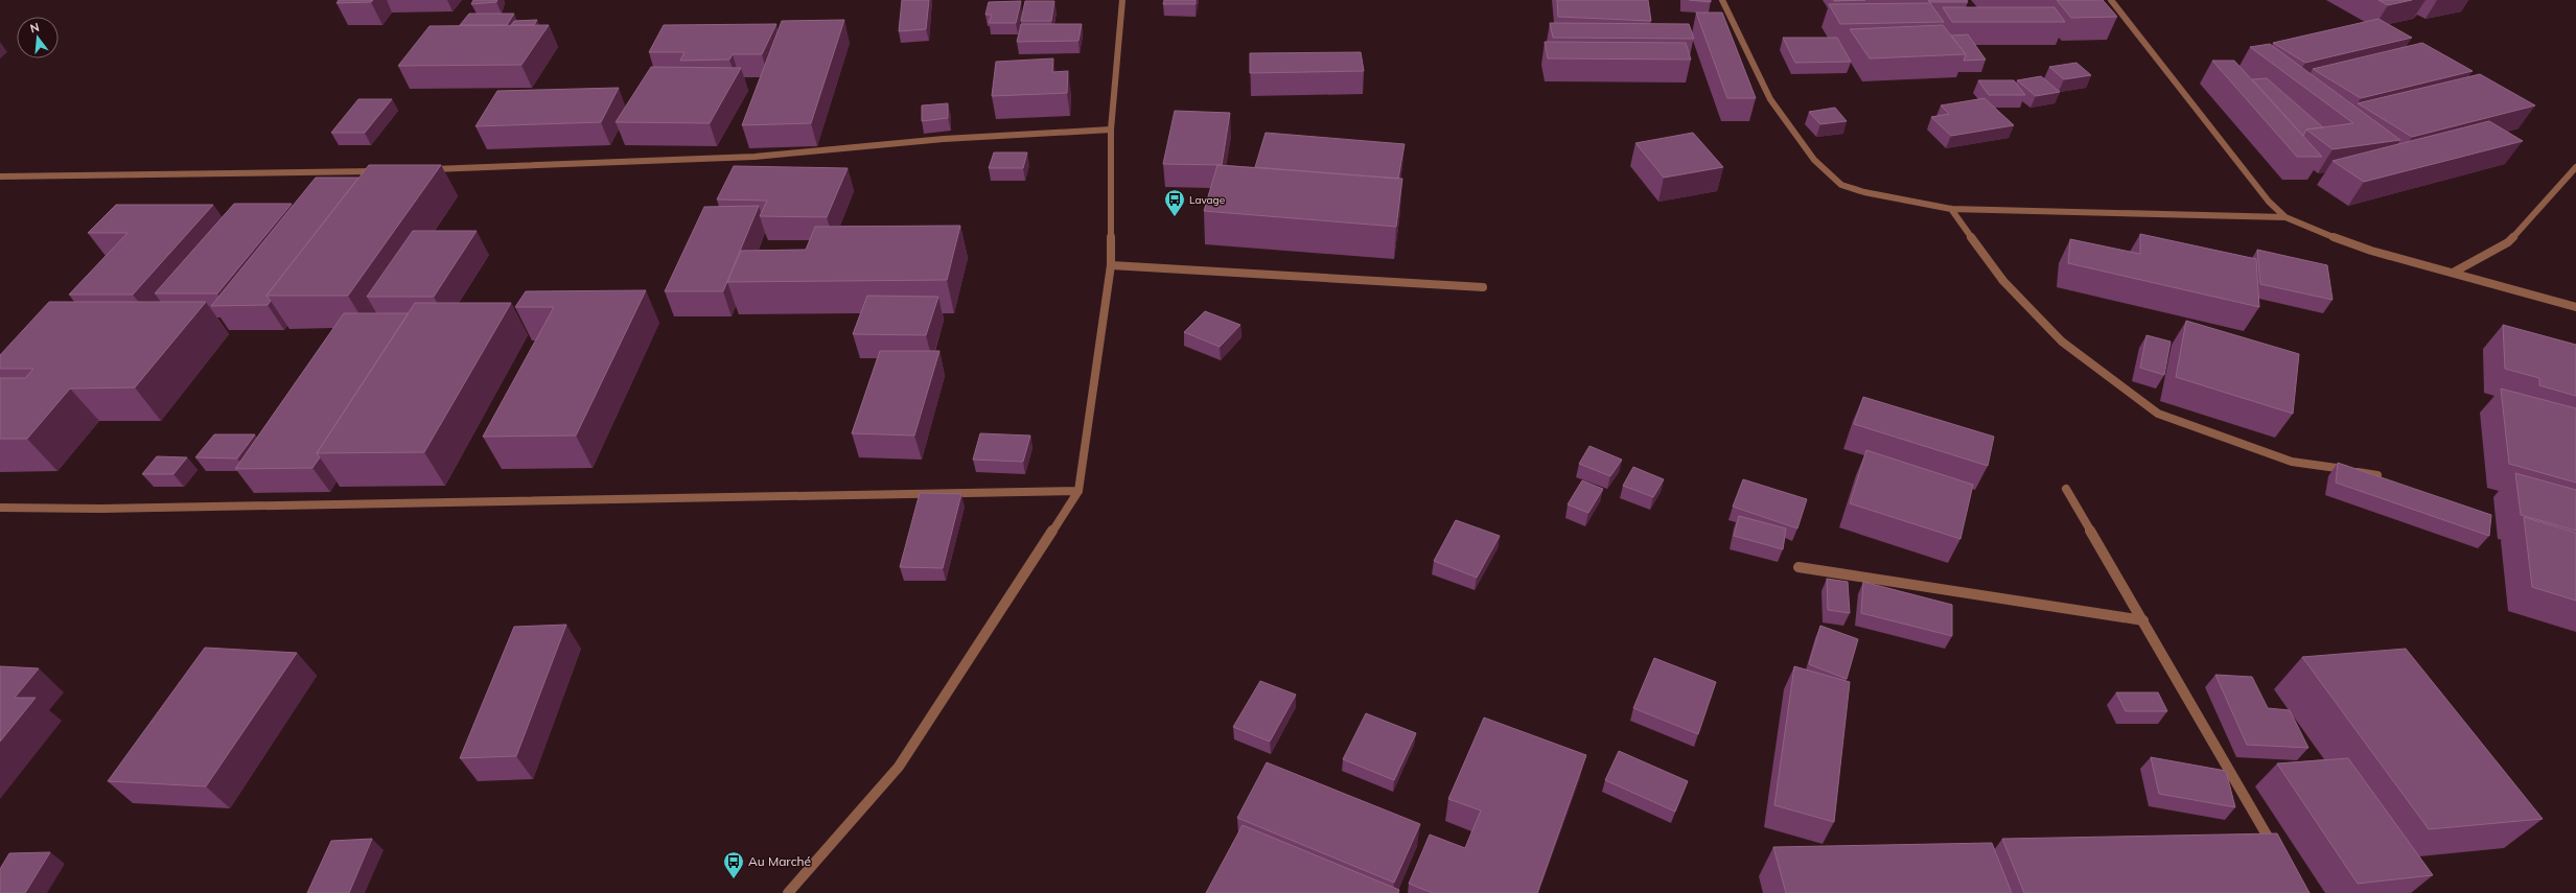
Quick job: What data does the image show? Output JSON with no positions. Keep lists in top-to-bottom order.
{
  "places": {
    "bus stop": ["Lavage", "Au Marché"]
  },
  "north": "top"
}
